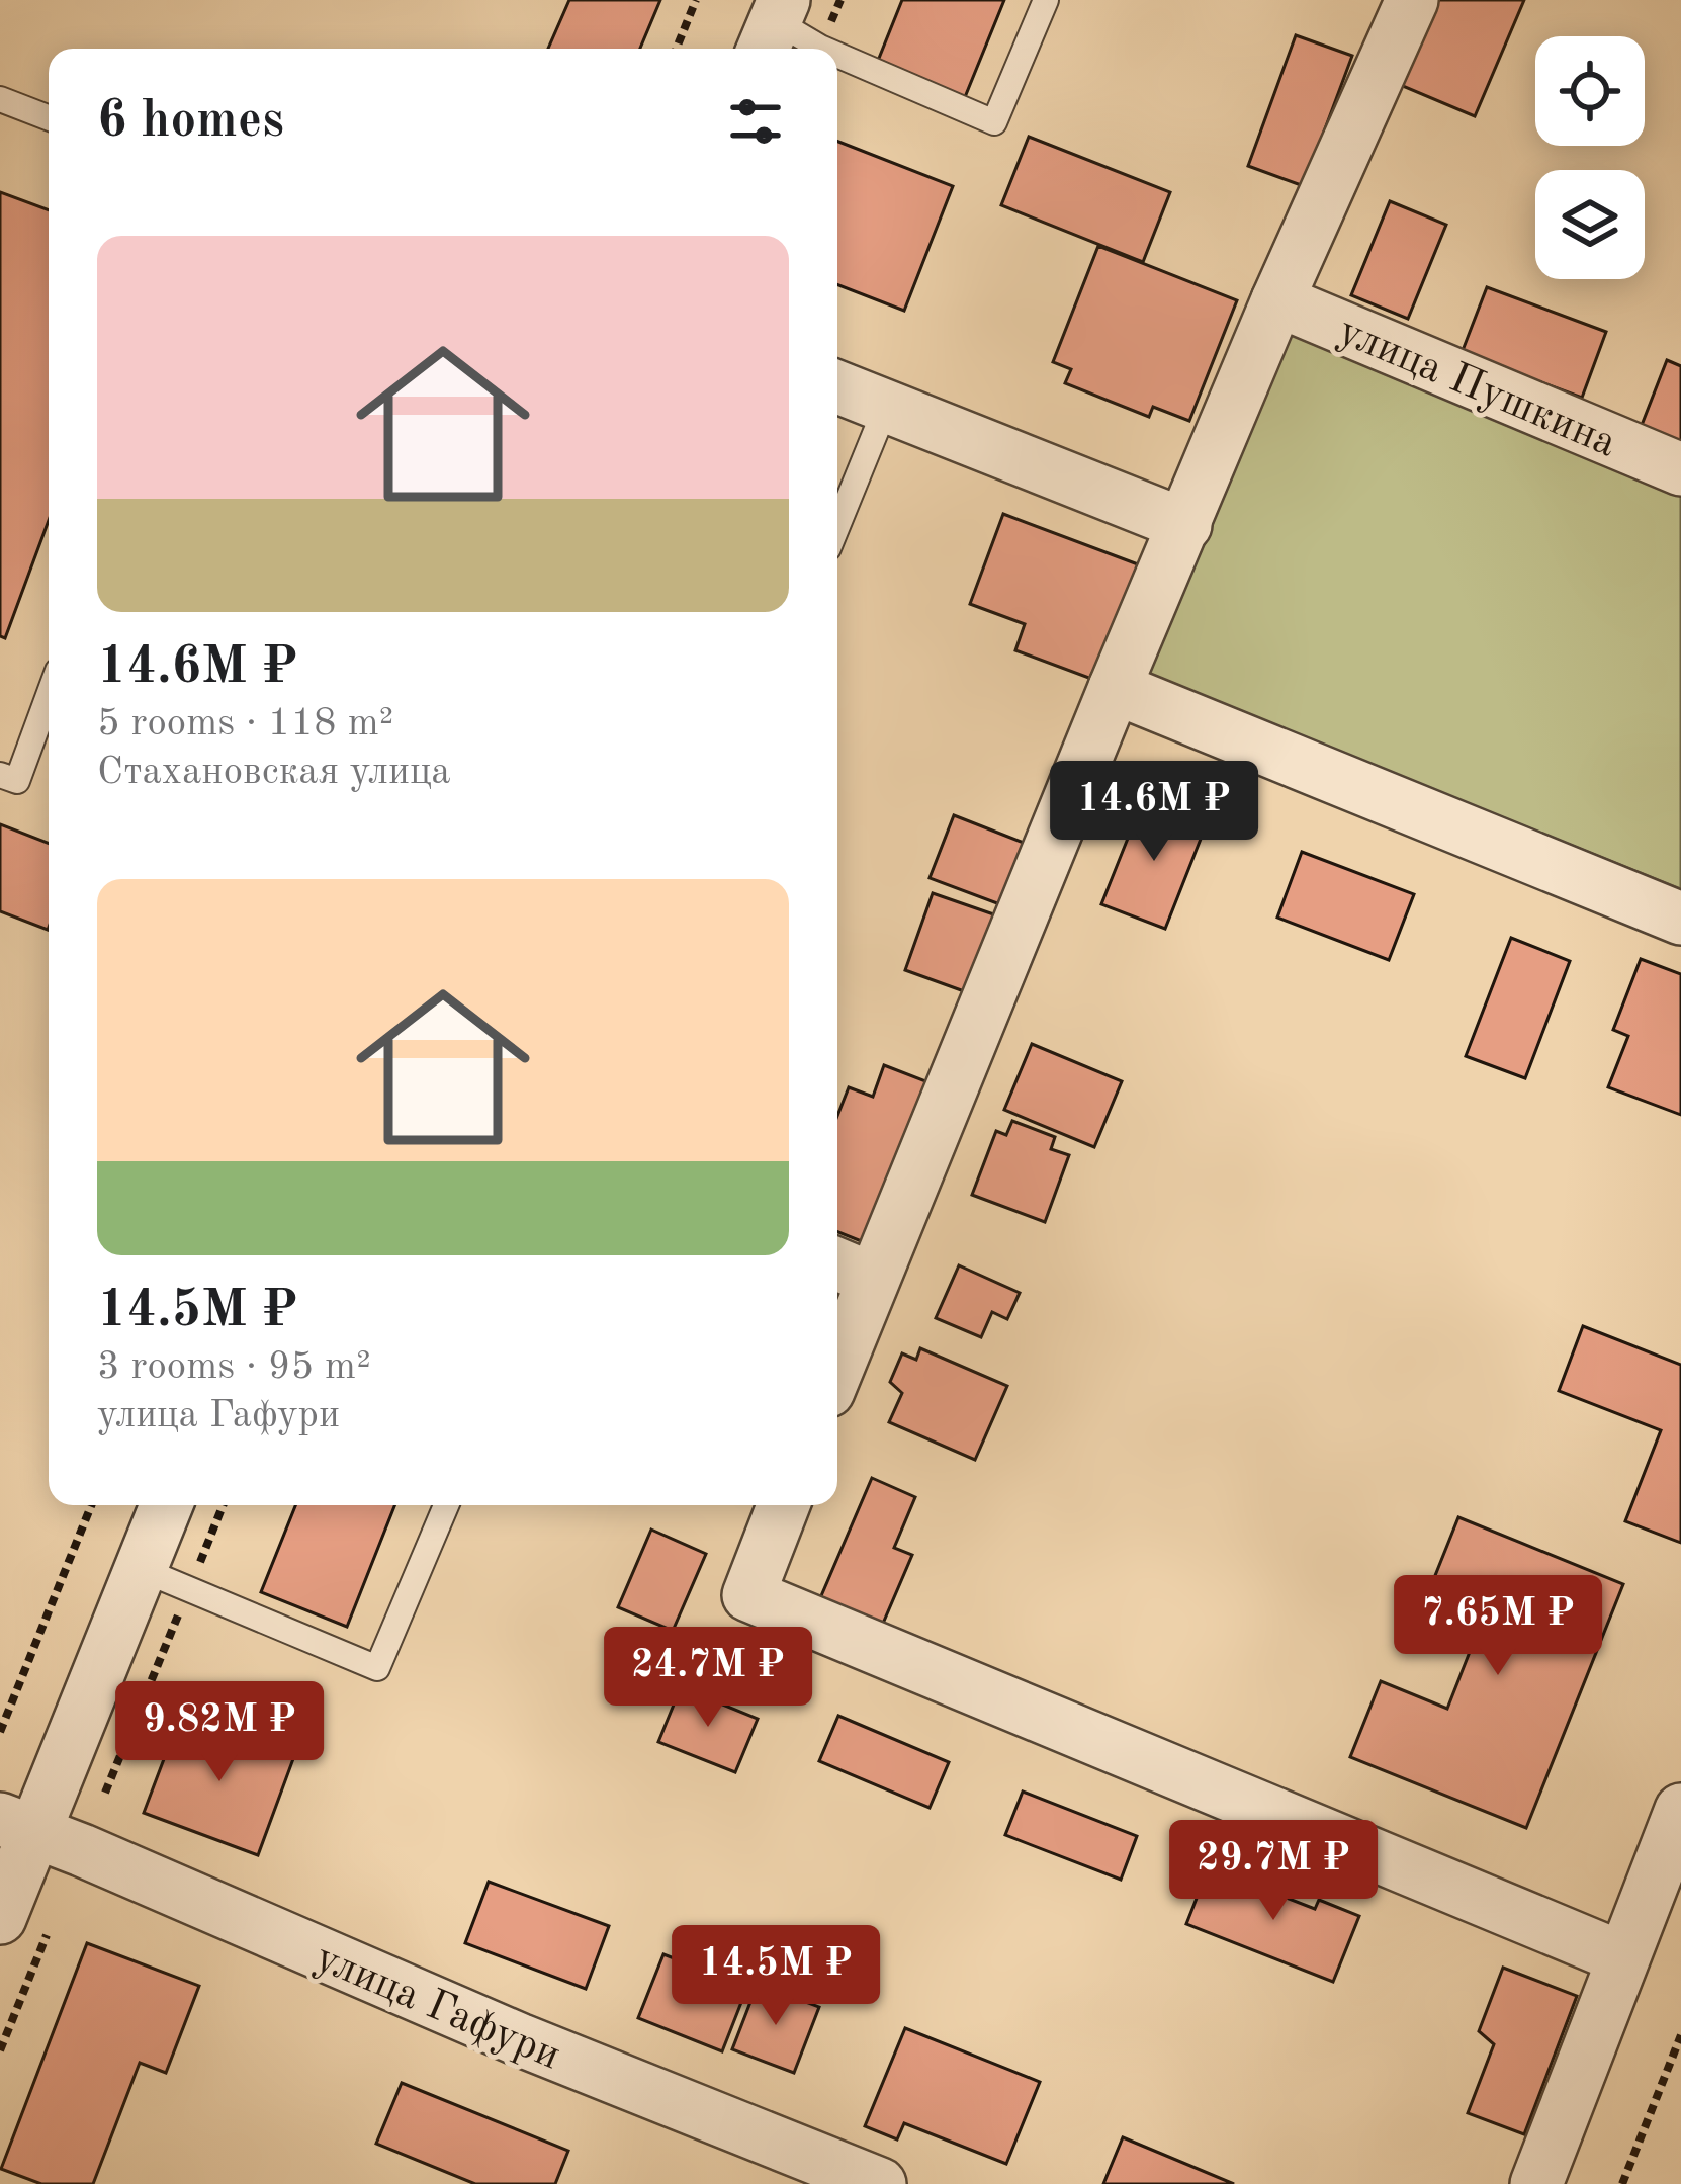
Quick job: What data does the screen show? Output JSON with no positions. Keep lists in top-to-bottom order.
{
  "streets": {
    "street": ["улица Пушкина", "улица Гафури"]
  },
  "page": {
    "heading": "6 homes",
    "list": [
      {
        "name": "14.6M ₽",
        "note": "5 rooms · 118 m² · Стахановская улица"
      },
      {
        "name": "14.5M ₽",
        "note": "3 rooms · 95 m² · улица Гафури"
      }
    ],
    "price": [
      "14.6M ₽",
      "7.65M ₽",
      "24.7M ₽",
      "9.82M ₽",
      "29.7M ₽",
      "14.5M ₽"
    ]
  }
}
